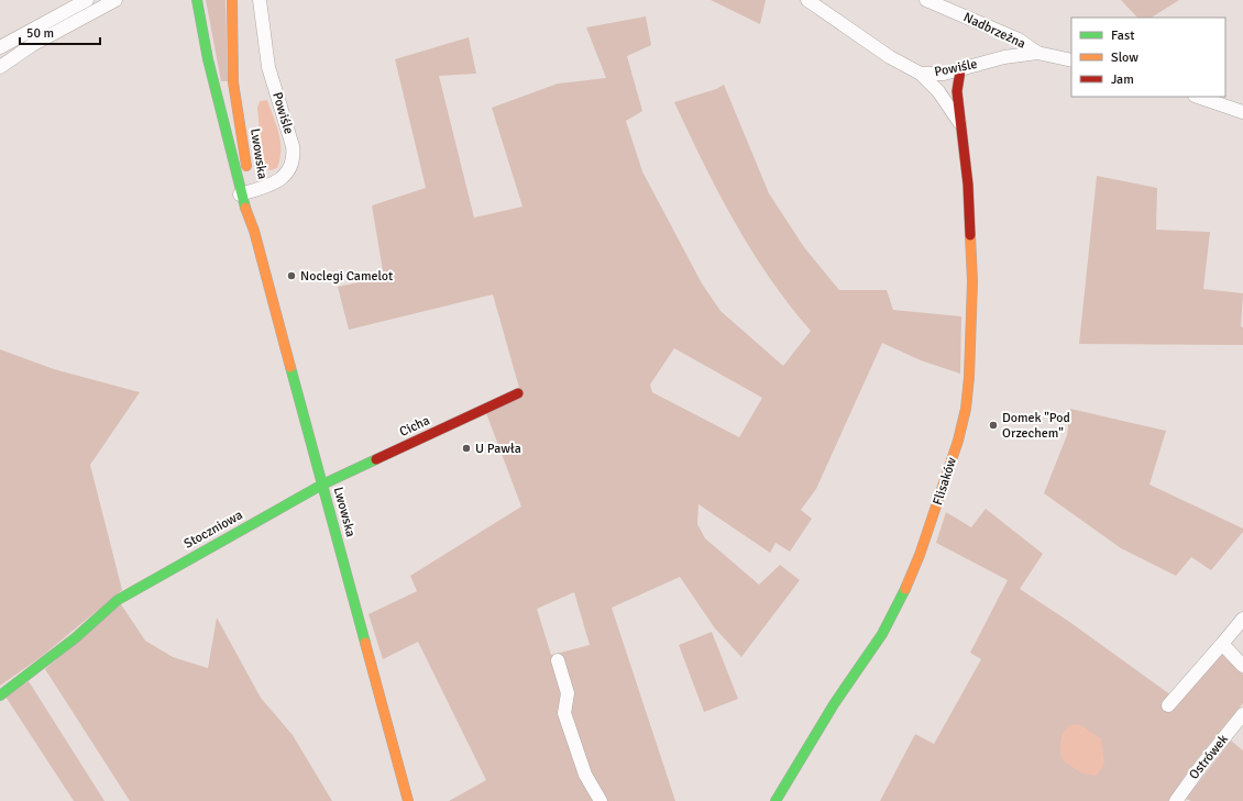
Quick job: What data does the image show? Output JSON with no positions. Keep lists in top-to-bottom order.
{
  "streets": {
    "street": [
      "Nadbrzeżna",
      "Powiśle",
      "Lwowska",
      "Cicha",
      "Flisaków",
      "Stoczniowa",
      "Ostrówek"
    ]
  },
  "crossings": [
    ["Nadbrzeżna", "Powiśle"],
    ["Powiśle", "Lwowska"],
    ["Powiśle", "Flisaków"],
    ["Lwowska", "Cicha"],
    ["Lwowska", "Stoczniowa"],
    ["Cicha", "Stoczniowa"]
  ],
  "places": ["Noclegi Camelot", "Domek \"Pod Orzechem\"", "U Pawła"],
  "legend": ["Fast", "Slow", "Jam"],
  "scale_bar": "50 m"
}
